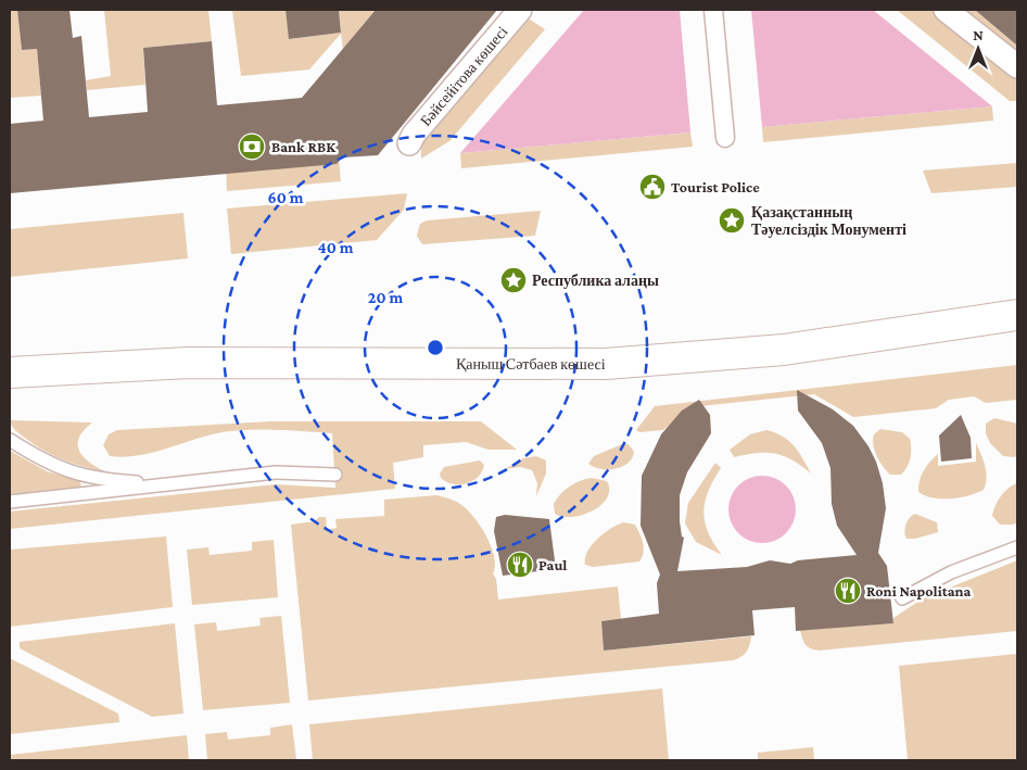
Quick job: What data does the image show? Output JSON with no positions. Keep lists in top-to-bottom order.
{
  "streets": {
    "main road": ["Қаныш Сәтбаев көшесі"],
    "street": ["Бәйсейітова көшесі"]
  },
  "places": {
    "bank": ["Bank RBK"],
    "public building": ["Tourist Police"],
    "place": ["Қазақстанның Тәуелсіздік Монументі", "Республика алаңы"],
    "restaurant": ["Paul", "Roni Napolitana"]
  },
  "north": "top",
  "rings": ["60 m", "40 m", "20 m"]
}
